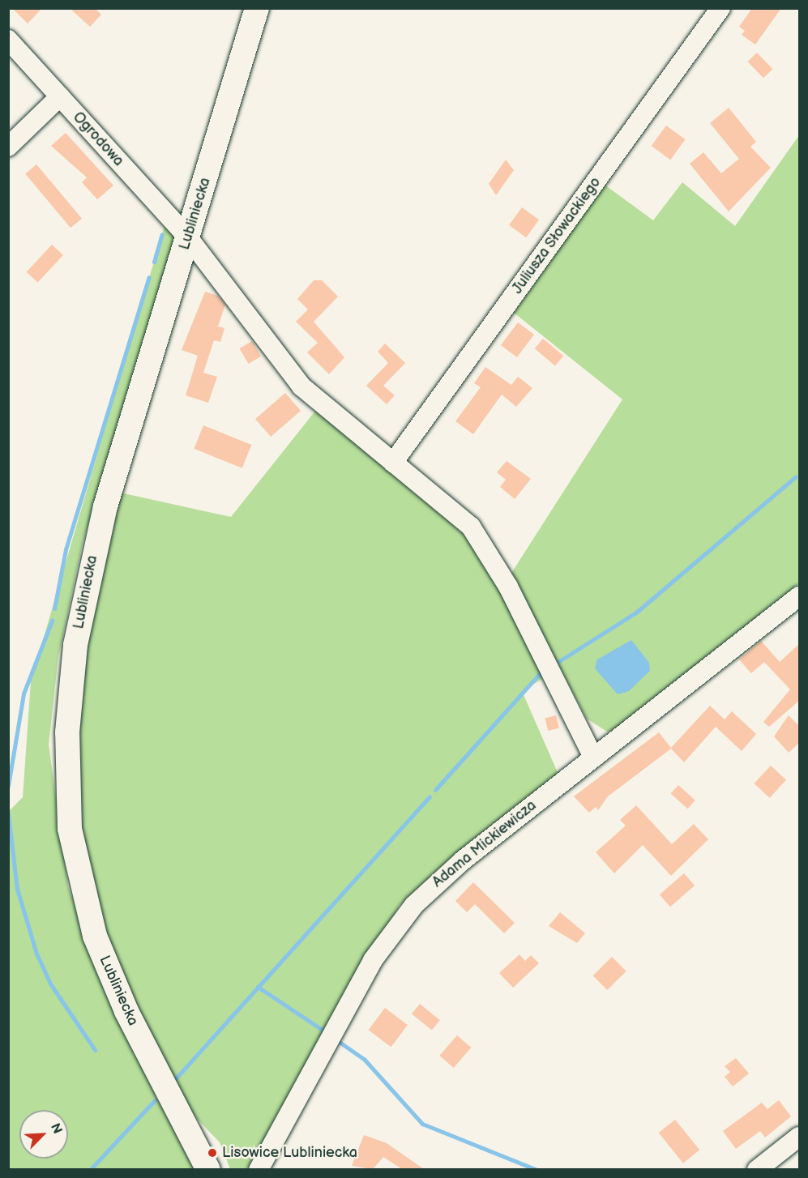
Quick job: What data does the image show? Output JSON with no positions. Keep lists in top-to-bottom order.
{
  "streets": {
    "main road": ["Lubliniecka"],
    "street": ["Ogrodowa", "Juliusza Słowackiego", "Adama Mickiewicza"]
  },
  "crossings": [
    ["Ogrodowa", "Lubliniecka"],
    ["Ogrodowa", "Juliusza Słowackiego"],
    ["Ogrodowa", "Adama Mickiewicza"]
  ],
  "places": ["Lisowice Lubliniecka"],
  "north": "top right"
}
